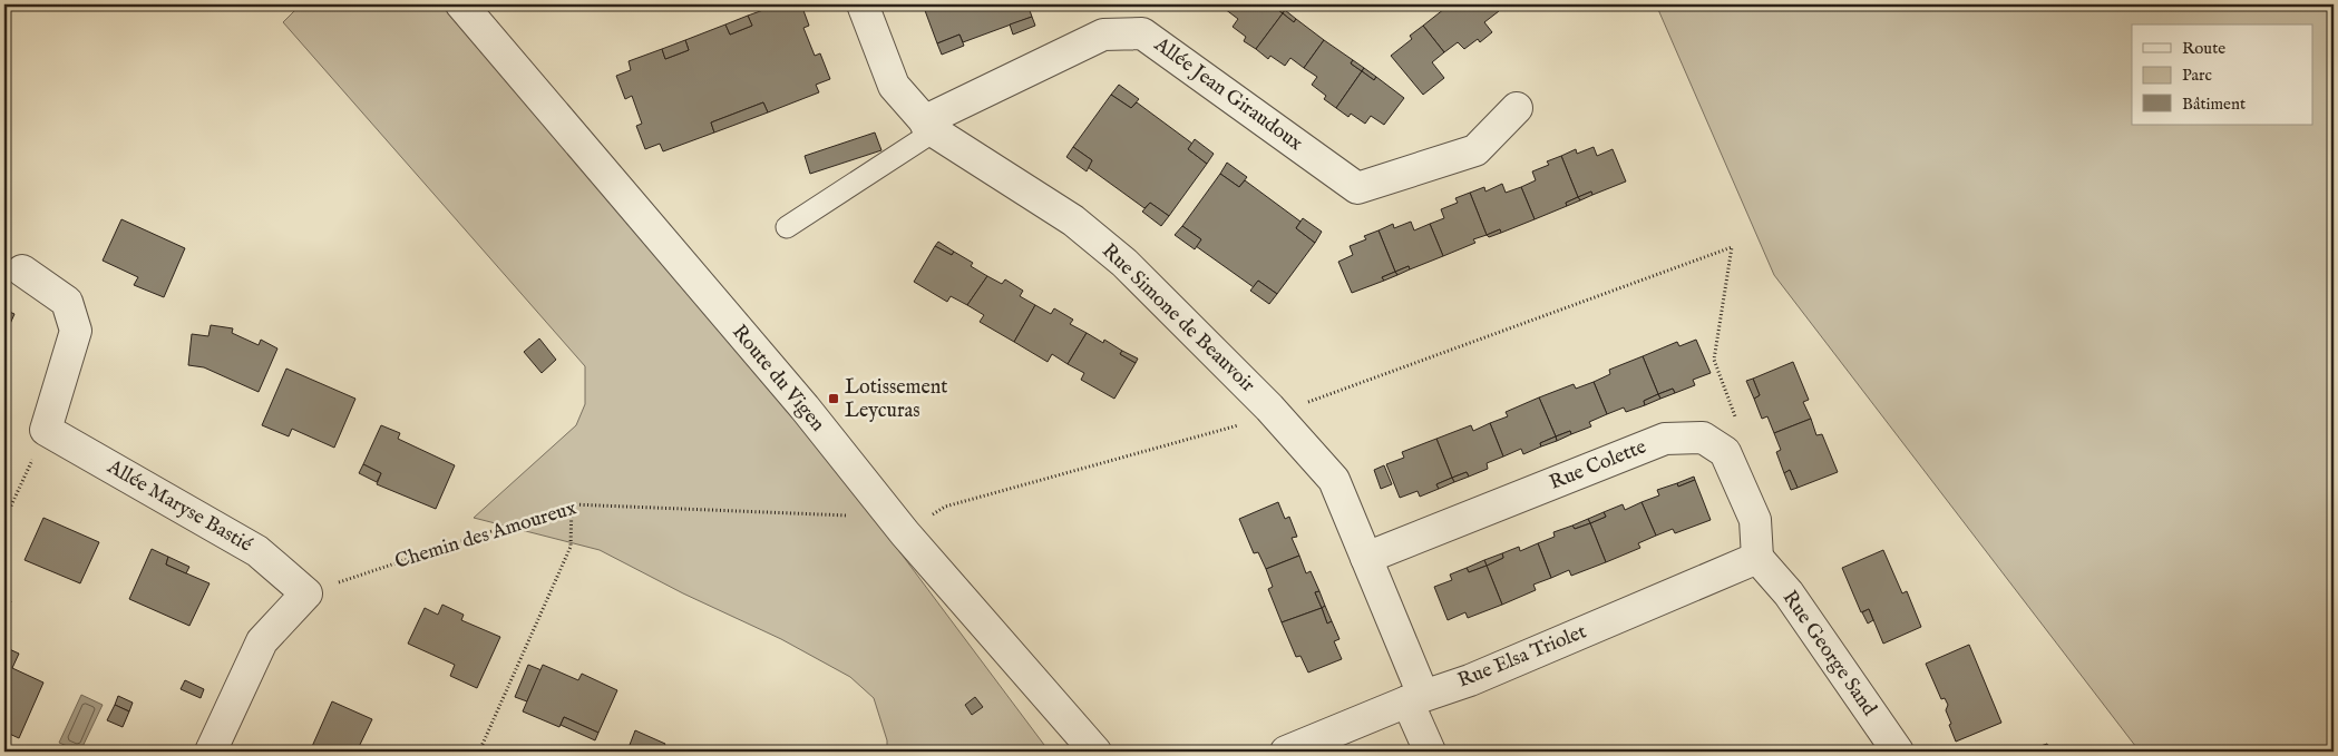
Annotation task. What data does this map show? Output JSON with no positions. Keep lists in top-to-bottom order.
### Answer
{
  "streets": {
    "street": [
      "Allée Jean Giraudoux",
      "Rue Simone de Beauvoir",
      "Route du Vigen",
      "Rue Colette",
      "Allée Maryse Bastié",
      "Rue George Sand",
      "Rue Elsa Triolet"
    ],
    "path": ["Chemin des Amoureux"]
  },
  "crossings": [
    ["Allée Jean Giraudoux", "Rue Simone de Beauvoir"],
    ["Rue Simone de Beauvoir", "Rue Colette"],
    ["Rue Simone de Beauvoir", "Rue Elsa Triolet"],
    ["Route du Vigen", "Chemin des Amoureux"],
    ["Allée Maryse Bastié", "Chemin des Amoureux"],
    ["Rue George Sand", "Rue Elsa Triolet"]
  ],
  "places": {
    "transit": ["Lotissement Leycuras"]
  },
  "legend": ["Route", "Parc", "Bâtiment"]
}
